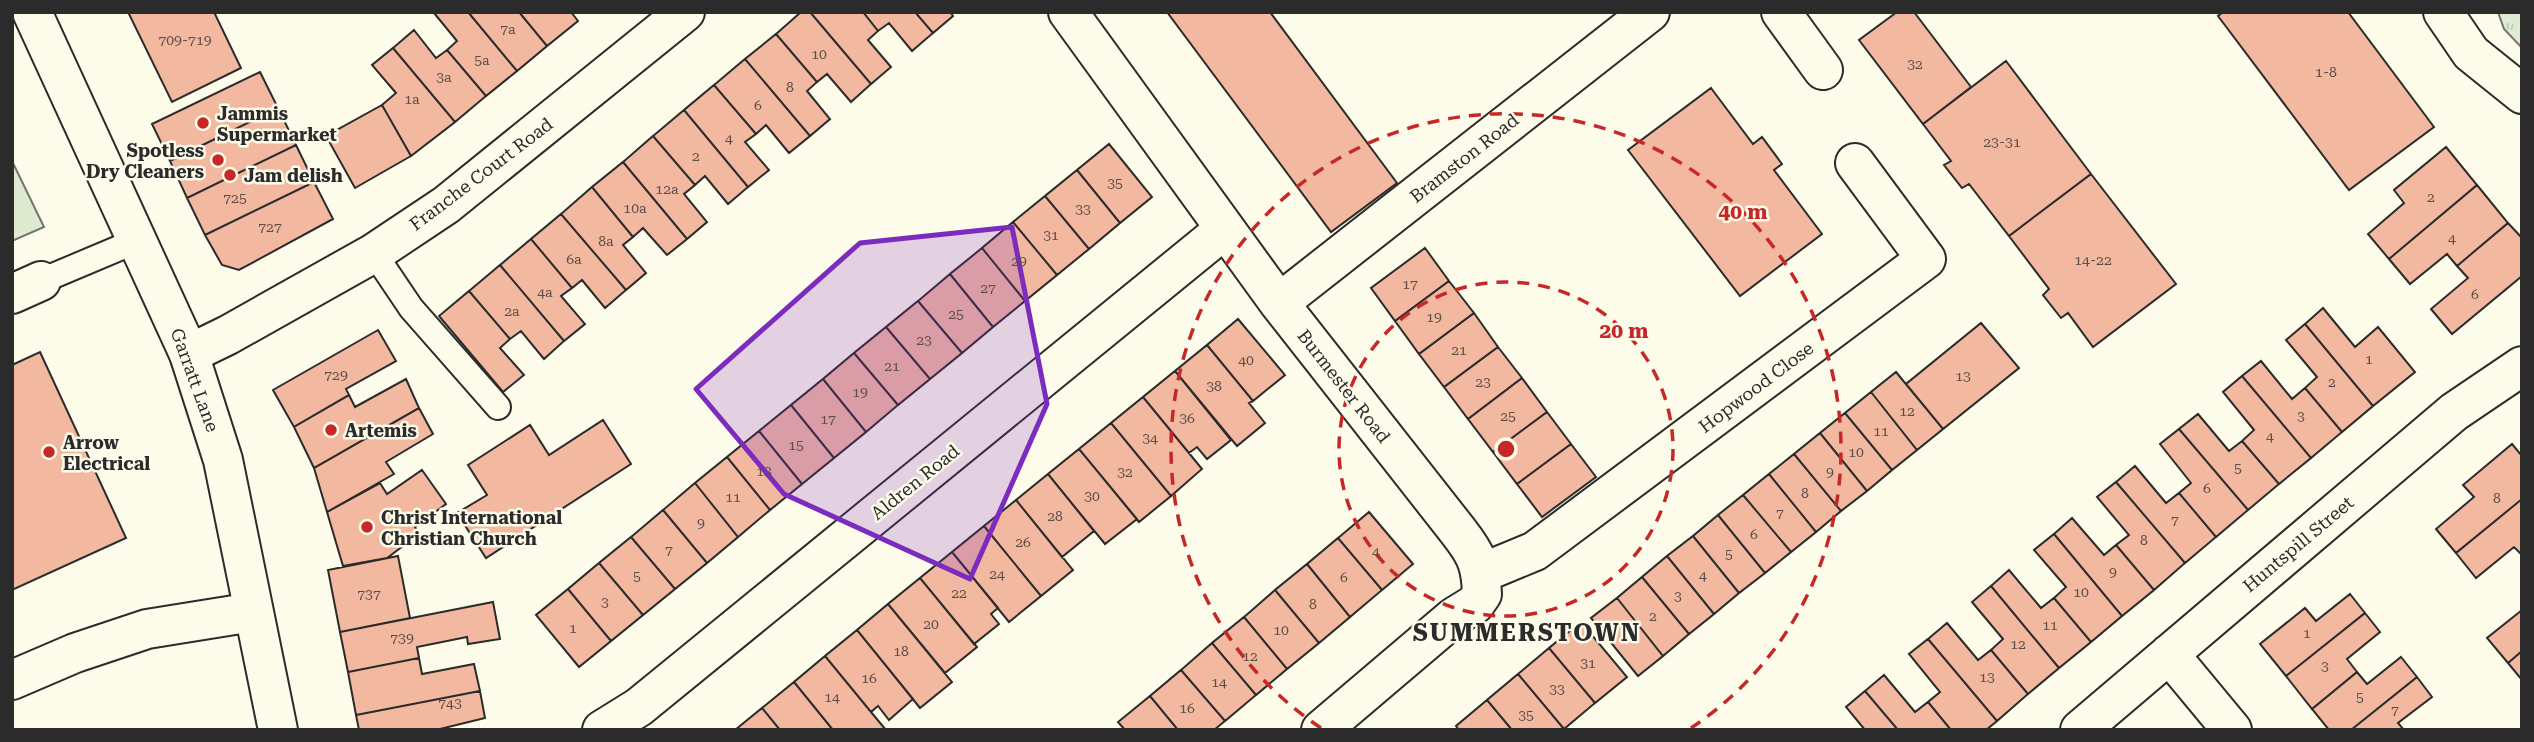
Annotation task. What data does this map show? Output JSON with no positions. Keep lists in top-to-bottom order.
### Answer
{
  "streets": {
    "street": [
      "Bramston Road",
      "Franche Court Road",
      "Garratt Lane",
      "Burmester Road",
      "Hopwood Close",
      "Aldren Road",
      "Huntspill Street"
    ]
  },
  "crossings": [
    ["Bramston Road", "Burmester Road"],
    ["Franche Court Road", "Garratt Lane"],
    ["Burmester Road", "Hopwood Close"],
    ["Burmester Road", "Aldren Road"]
  ],
  "districts": ["SUMMERSTOWN"],
  "places": [
    "Jammis Supermarket",
    "Spotless Dry Cleaners",
    "Jam delish",
    "Artemis",
    "Arrow Electrical",
    "Christ International Christian Church"
  ],
  "house_numbers": [
    "7a",
    "709-719",
    "10",
    "5a",
    "32",
    "1-8",
    "3a",
    "8",
    "1a",
    "6",
    "4",
    "23-31",
    "2",
    "35",
    "12a",
    "2",
    "725",
    "10a",
    "33",
    "727",
    "31",
    "4",
    "8a",
    "6a",
    "14-22",
    "29",
    "17",
    "27",
    "4a",
    "6",
    "2a",
    "25",
    "19",
    "23",
    "21",
    "1",
    "40",
    "21",
    "729",
    "13",
    "23",
    "2",
    "38",
    "19",
    "12",
    "25",
    "3",
    "36",
    "17",
    "11",
    "4",
    "34",
    "15",
    "10",
    "5",
    "13",
    "32",
    "9",
    "6",
    "8",
    "30",
    "11",
    "8",
    "7",
    "28",
    "7",
    "9",
    "6",
    "8",
    "26",
    "7",
    "4",
    "5",
    "9",
    "24",
    "4",
    "5",
    "6",
    "10",
    "22",
    "737",
    "3",
    "3",
    "8",
    "2",
    "20",
    "11",
    "1",
    "10",
    "1",
    "739",
    "12",
    "18",
    "12",
    "31",
    "3",
    "13",
    "16",
    "14",
    "33",
    "14",
    "5",
    "743",
    "16",
    "7",
    "35"
  ],
  "rings": ["40 m", "20 m"]
}
